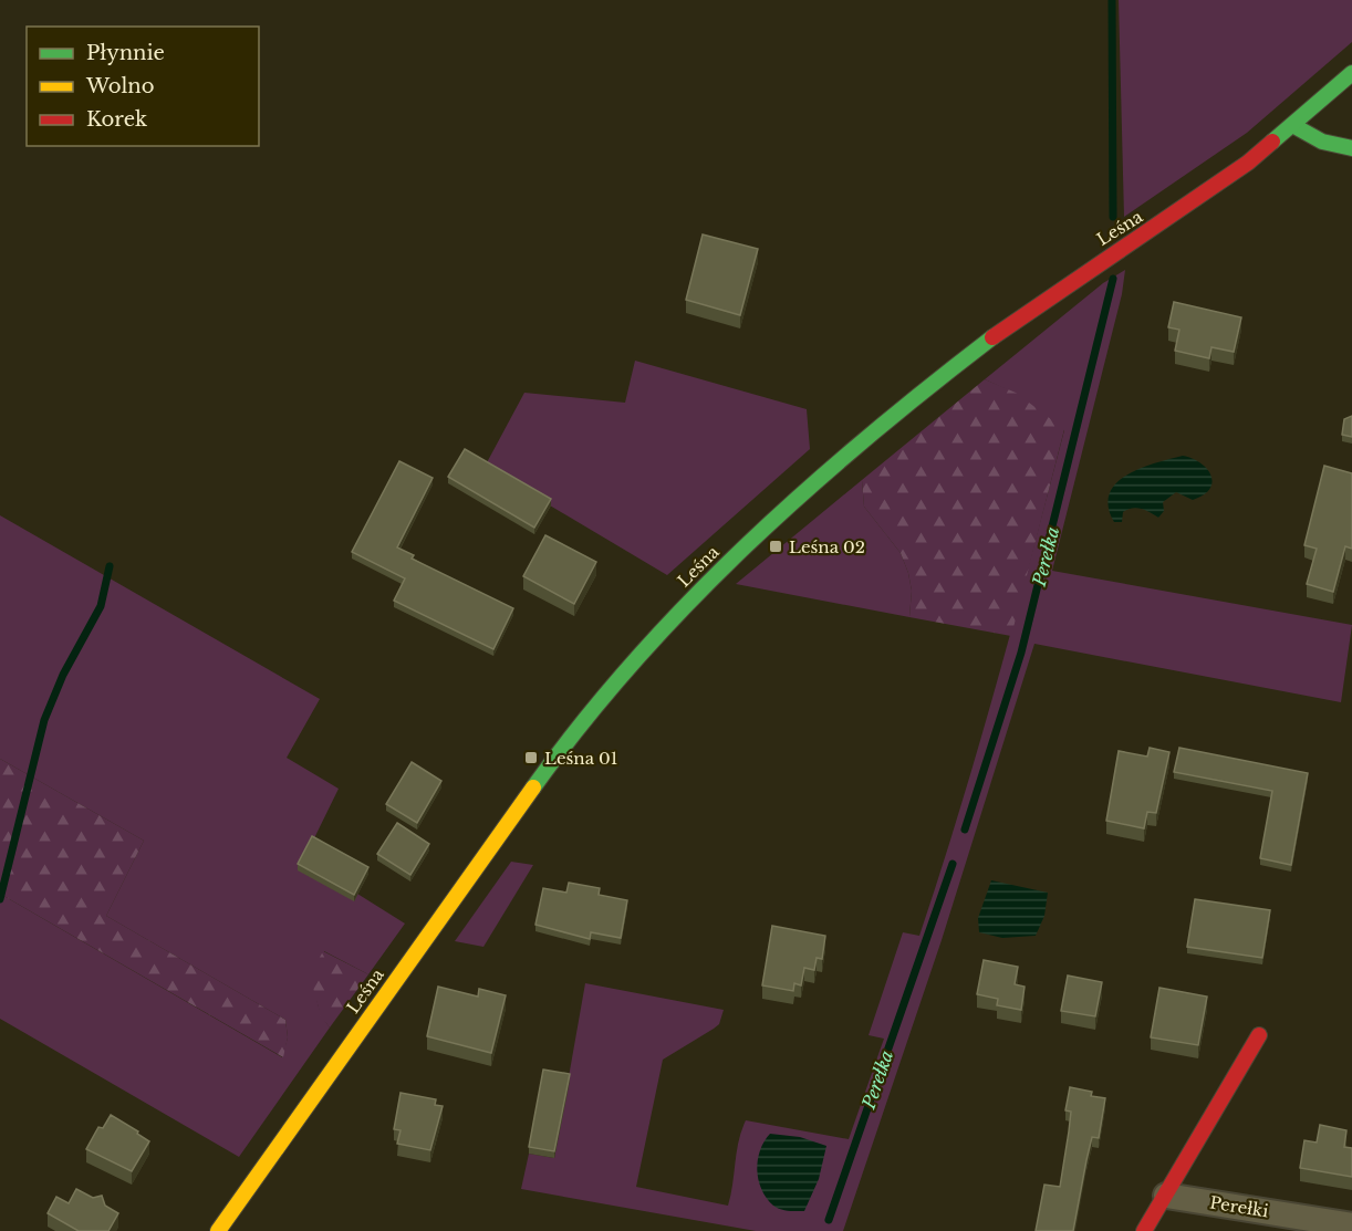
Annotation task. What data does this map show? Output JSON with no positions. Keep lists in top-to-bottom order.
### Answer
{
  "streets": {
    "street": ["Leśna", "Perełki"]
  },
  "water": ["Perełka"],
  "places": {
    "transit": ["Leśna 02", "Leśna 01"]
  },
  "legend": ["Płynnie", "Wolno", "Korek"]
}
